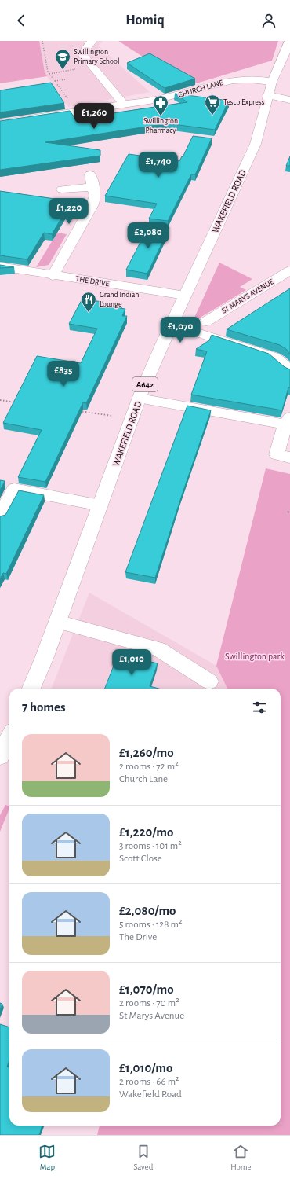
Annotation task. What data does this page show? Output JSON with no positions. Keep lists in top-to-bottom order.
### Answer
{
  "streets": {
    "main road": [
      "CHURCH LANE",
      "WAKEFIELD ROAD",
      "THE DRIVE",
      "ST MARYS AVENUE",
      "A642"
    ]
  },
  "crossings": [
    ["CHURCH LANE", "WAKEFIELD ROAD"],
    ["WAKEFIELD ROAD", "THE DRIVE"]
  ],
  "parks": ["Swillington park"],
  "places": {
    "school or university": ["Swillington Primary School"],
    "supermarket": ["Tesco Express"],
    "pharmacy": ["Swillington Pharmacy"],
    "restaurant": ["Grand Indian Lounge"]
  },
  "page": {
    "header": "Homiq",
    "price": [
      "£1,260",
      "£1,740",
      "£1,220",
      "£2,080",
      "£1,070",
      "£835",
      "£1,010"
    ],
    "heading": "7 homes",
    "list": [
      {
        "name": "£1,260/mo",
        "note": "2 rooms · 72 m² · Church Lane"
      },
      {
        "name": "£1,220/mo",
        "note": "3 rooms · 101 m² · Scott Close"
      },
      {
        "name": "£2,080/mo",
        "note": "5 rooms · 128 m² · The Drive"
      },
      {
        "name": "£1,070/mo",
        "note": "2 rooms · 70 m² · St Marys Avenue"
      },
      {
        "name": "£1,010/mo",
        "note": "2 rooms · 66 m² · Wakefield Road"
      }
    ],
    "tabs": ["Map", "Saved", "Home"]
  }
}
